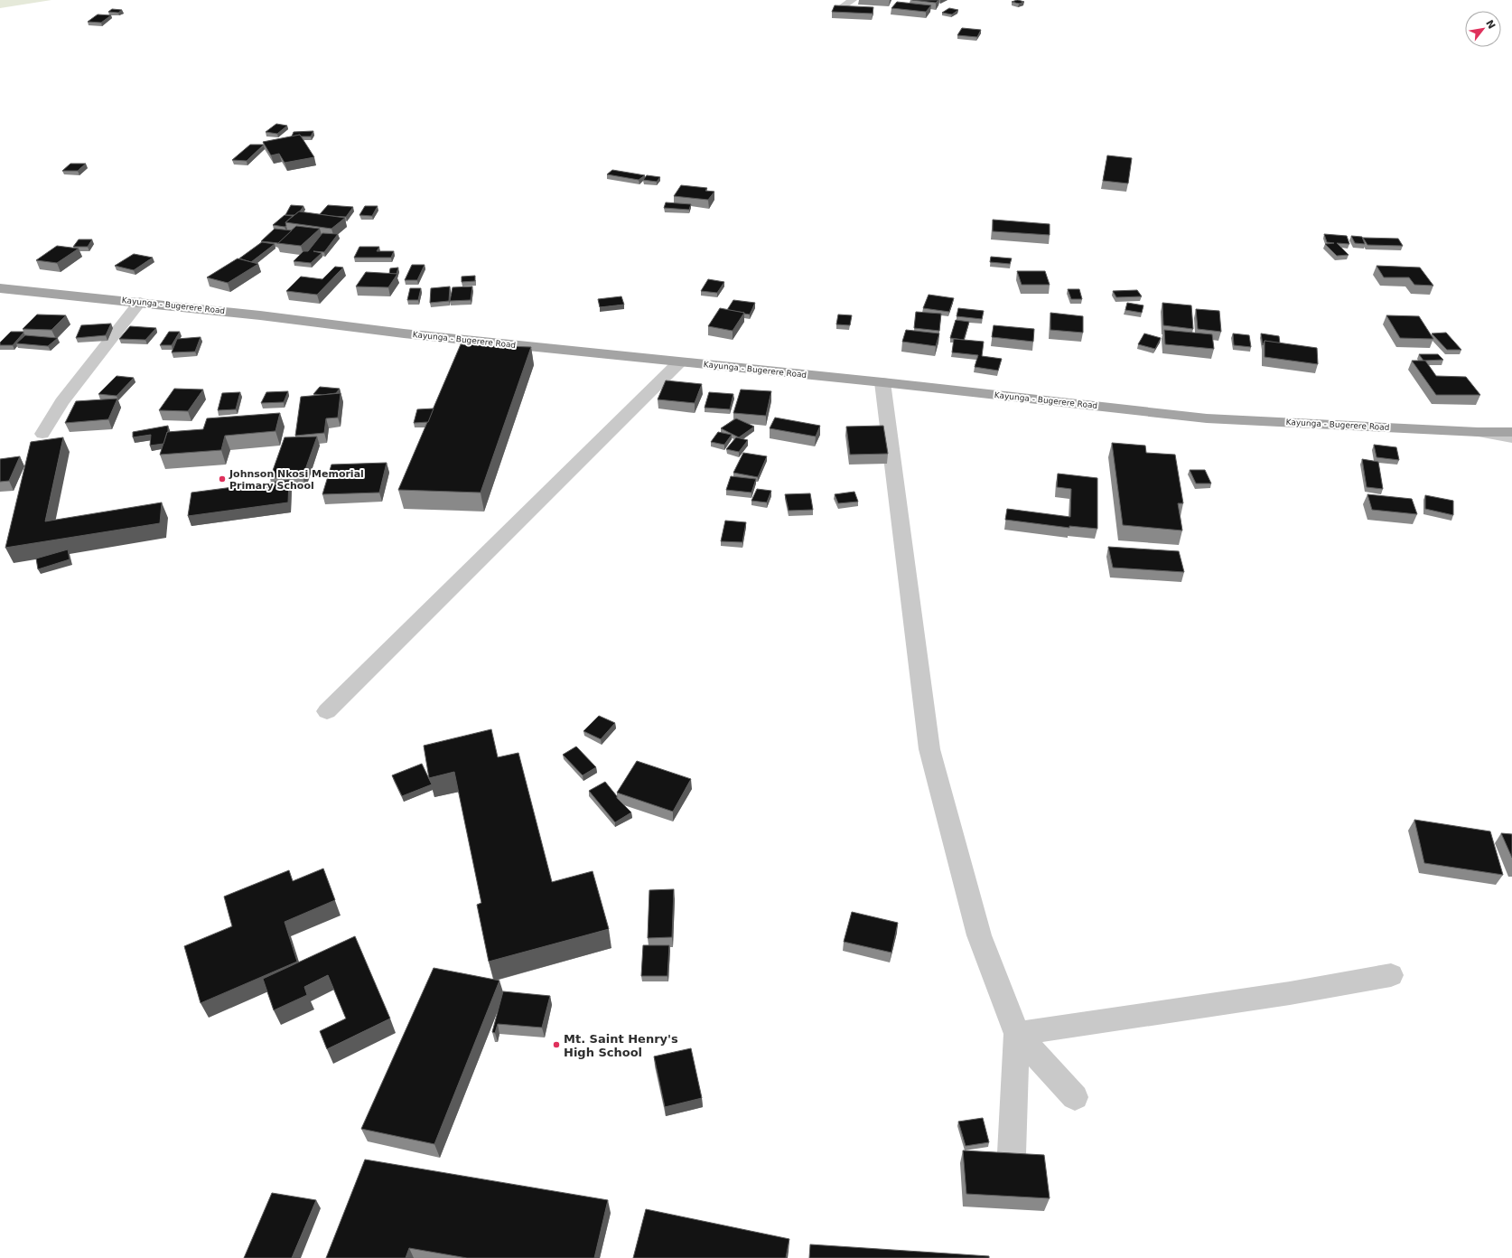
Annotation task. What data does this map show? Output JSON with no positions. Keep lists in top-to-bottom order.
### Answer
{
  "streets": {
    "main road": ["Kayunga - Bugerere Road"]
  },
  "places": ["Johnson Nkosi Memorial Primary School", "Mt. Saint Henry's High School"],
  "north": "top right"
}
